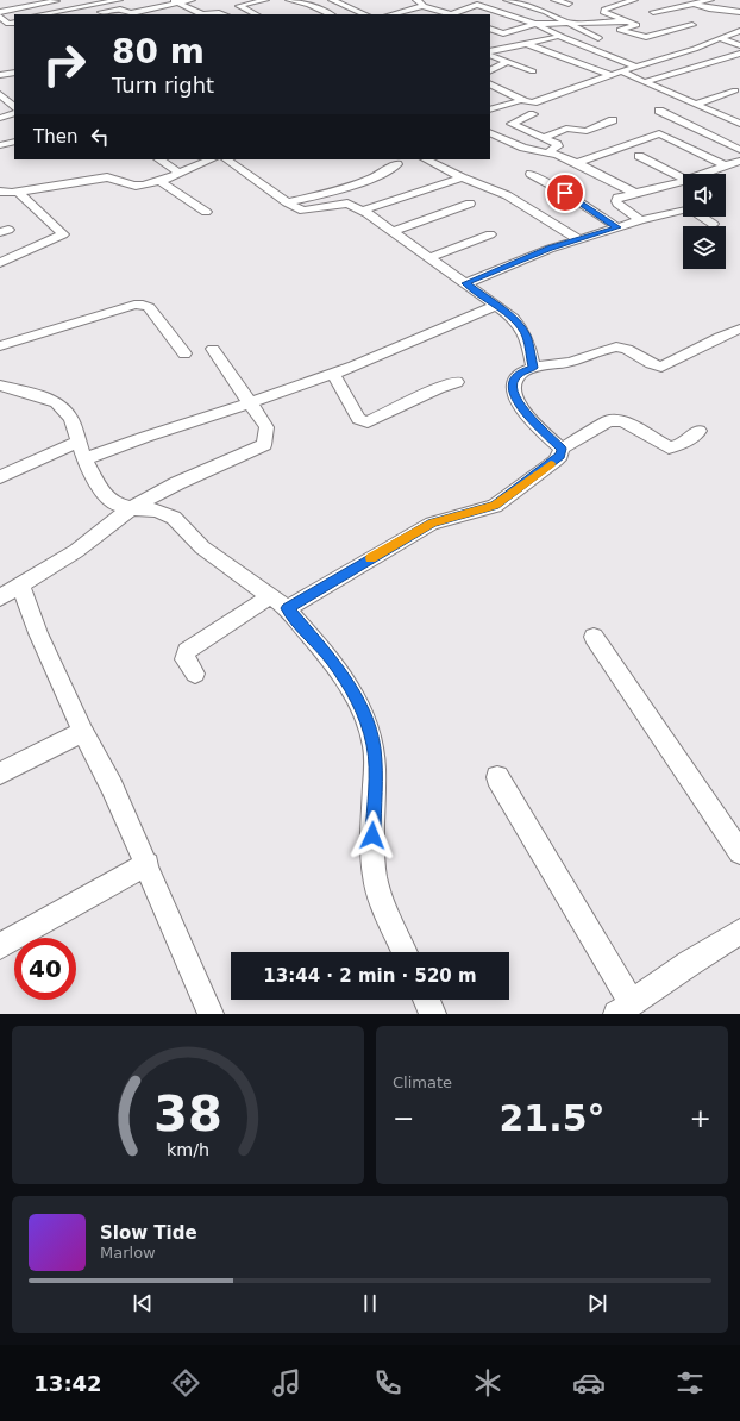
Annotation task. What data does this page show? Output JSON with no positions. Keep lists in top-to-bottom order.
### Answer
{
  "page": {
    "turn": ["80 m", "Turn right"],
    "then": "Then",
    "limit": "40",
    "trip": "13:44 · 2 min · 520 m",
    "tile": "Climate",
    "heat": ["−", "21.5°", "+"],
    "song": ["Slow Tide", "Marlow"],
    "tabs": "13:42",
    "gauge": ["38", "km/h"]
  }
}
